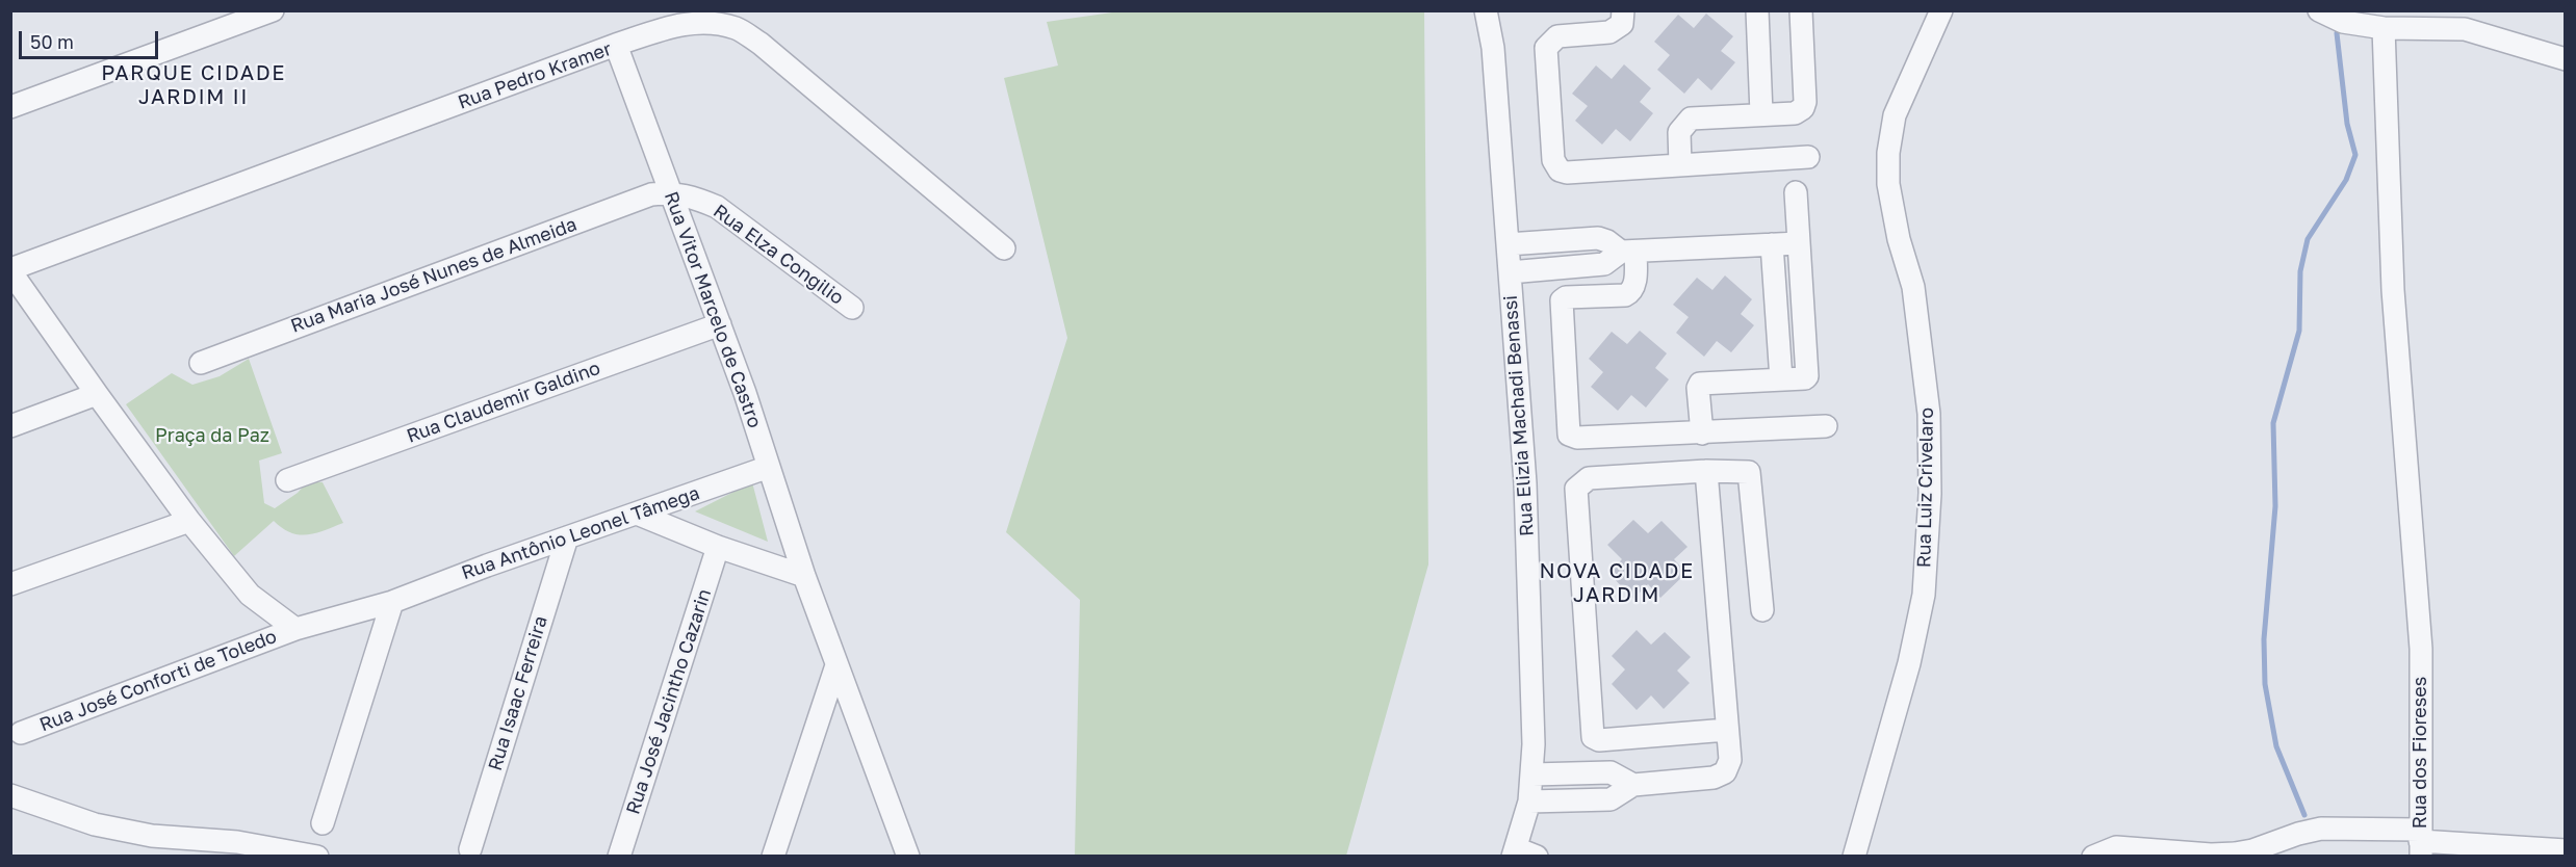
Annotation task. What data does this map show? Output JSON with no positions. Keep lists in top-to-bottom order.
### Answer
{
  "streets": {
    "street": [
      "Rua Pedro Kramer",
      "Rua Elza Congilio",
      "Rua Maria José Nunes de Almeida",
      "Rua Vitor Marcelo de Castro",
      "Rua Claudemir Galdino",
      "Rua Elizia Machadi Benassi",
      "Rua Luiz Crivelaro",
      "Rua Antônio Leonel Tâmega",
      "Rua José Conforti de Toledo",
      "Rua Isaac Ferreira",
      "Rua José Jacintho Cazarin",
      "Rua dos Fioreses"
    ]
  },
  "crossings": [
    ["Rua Pedro Kramer", "Rua Vitor Marcelo de Castro"],
    ["Rua Elza Congilio", "Rua Maria José Nunes de Almeida"],
    ["Rua Elza Congilio", "Rua Vitor Marcelo de Castro"],
    ["Rua Maria José Nunes de Almeida", "Rua Vitor Marcelo de Castro"],
    ["Rua Vitor Marcelo de Castro", "Rua Claudemir Galdino"],
    ["Rua Vitor Marcelo de Castro", "Rua Antônio Leonel Tâmega"],
    ["Rua Antônio Leonel Tâmega", "Rua José Conforti de Toledo"],
    ["Rua Antônio Leonel Tâmega", "Rua Isaac Ferreira"]
  ],
  "districts": ["PARQUE CIDADE JARDIM II", "NOVA CIDADE JARDIM"],
  "parks": ["Praça da Paz"],
  "scale_bar": "50 m"
}
